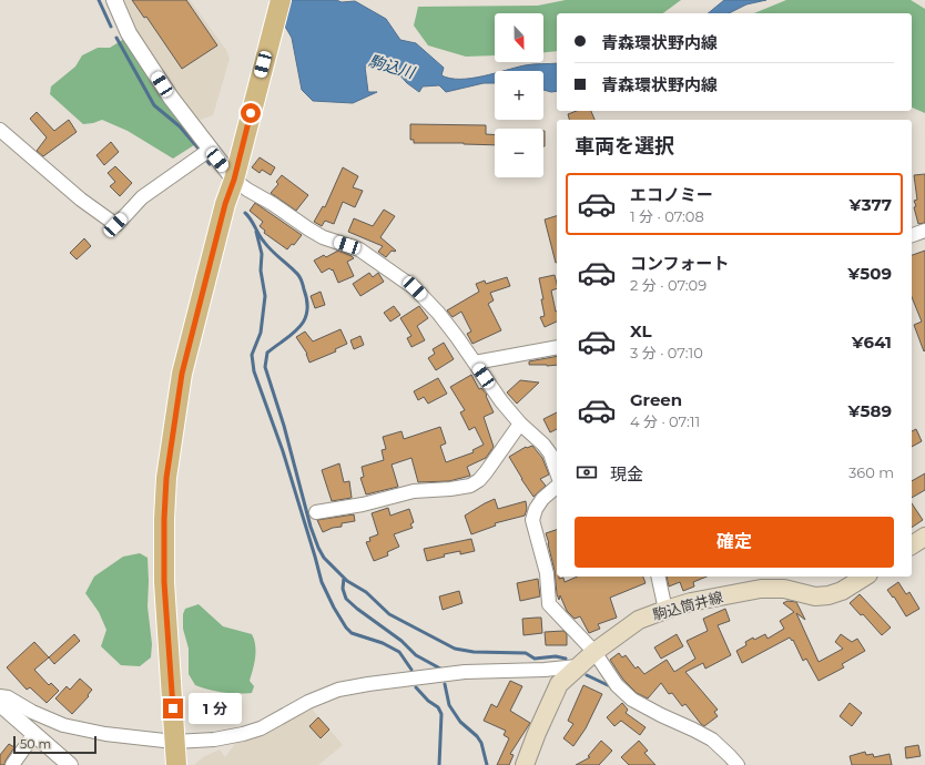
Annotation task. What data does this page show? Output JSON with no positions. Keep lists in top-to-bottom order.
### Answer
{
  "streets": {
    "main road": ["駒込筒井線"]
  },
  "water": ["駒込川"],
  "scale_bar": "50 m",
  "north": "bottom",
  "page": {
    "map_buttons": ["+", "−"],
    "banner": ["青森環状野内線", "青森環状野内線"],
    "heading": "車両を選択",
    "list": [
      {
        "name": "エコノミー",
        "note": "1 分 · 07:08",
        "value": "¥377"
      },
      {
        "name": "コンフォート",
        "note": "2 分 · 07:09",
        "value": "¥509"
      },
      {
        "name": "XL",
        "note": "3 分 · 07:10",
        "value": "¥641"
      },
      {
        "name": "Green",
        "note": "4 分 · 07:11",
        "value": "¥589"
      }
    ],
    "pay": ["現金", "360 m"],
    "buttons": "確定",
    "bubble": "1 分",
    "scale": "50 m"
  }
}
